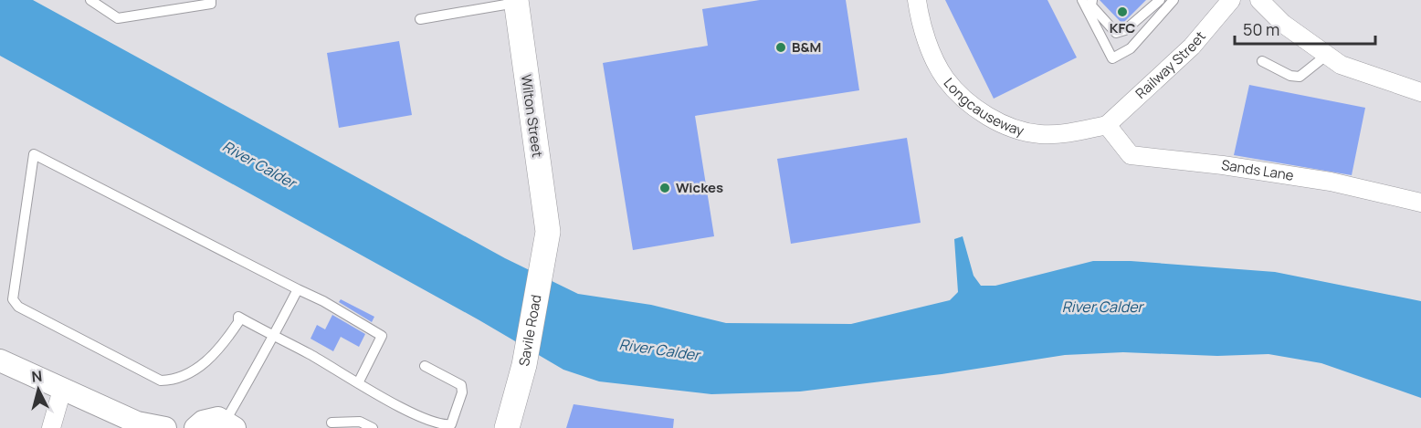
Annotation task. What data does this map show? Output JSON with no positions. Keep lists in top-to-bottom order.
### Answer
{
  "streets": {
    "main road": ["Wilton Street", "Savile Road"],
    "street": ["Railway Street", "Longcauseway", "Sands Lane"]
  },
  "crossings": [
    ["Railway Street", "Longcauseway"],
    ["Railway Street", "Sands Lane"],
    ["Longcauseway", "Sands Lane"],
    ["Wilton Street", "Savile Road"]
  ],
  "water": ["River Calder"],
  "places": ["KFC", "B&M", "Wickes"],
  "scale_bar": "50 m",
  "north": "top"
}
